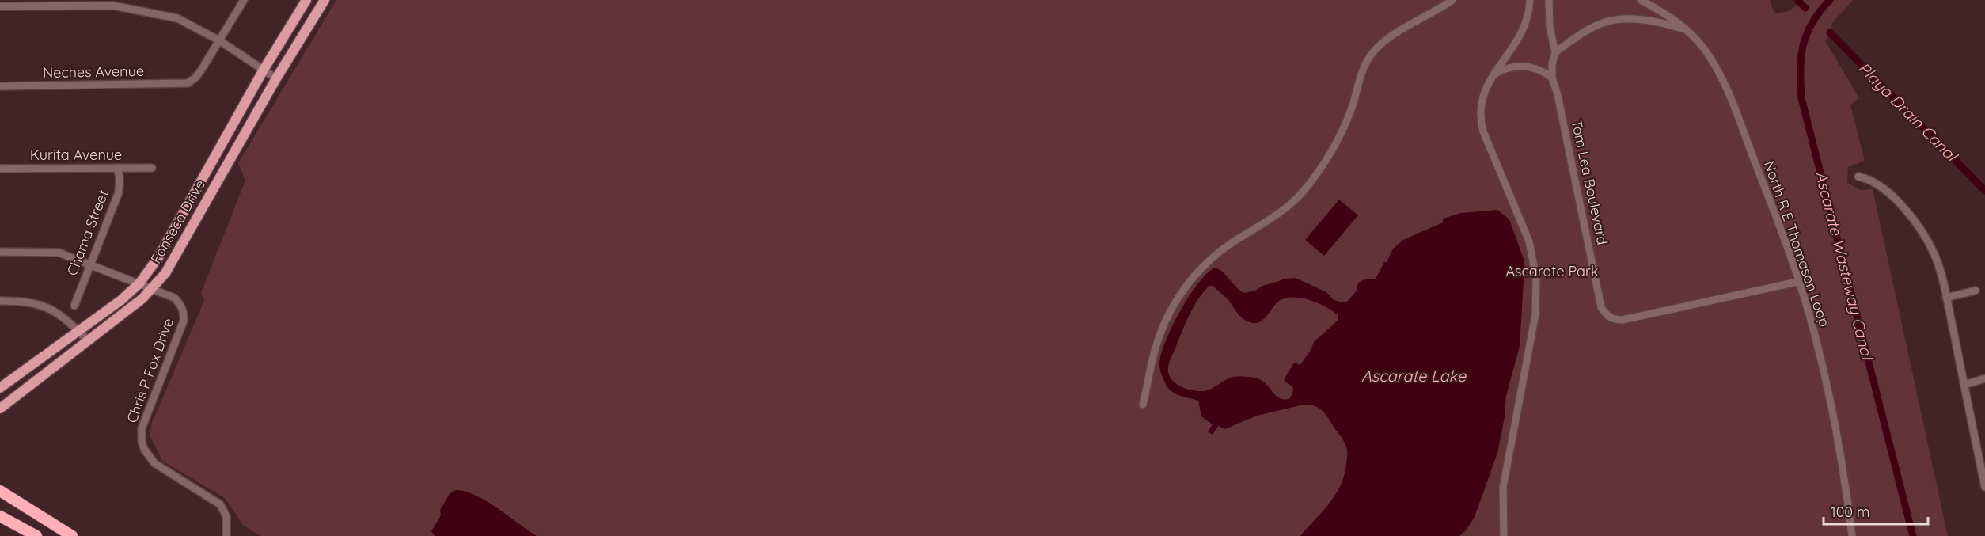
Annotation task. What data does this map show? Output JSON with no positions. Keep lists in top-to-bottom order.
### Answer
{
  "streets": {
    "main road": ["Fonseca Drive"],
    "street": [
      "Neches Avenue",
      "Kurita Avenue",
      "Tom Lea Boulevard",
      "Chama Street",
      "North R E Thomason Loop",
      "Chris P Fox Drive"
    ]
  },
  "crossings": [
    ["Kurita Avenue", "Chama Street"],
    ["Tom Lea Boulevard", "North R E Thomason Loop"],
    ["Fonseca Drive", "Chris P Fox Drive"],
    ["Chama Street", "Chris P Fox Drive"]
  ],
  "water": ["Playa Drain Canal", "Ascarate Wasteway Canal", "Ascarate Lake"],
  "parks": ["Ascarate Park"],
  "scale_bar": "100 m"
}
